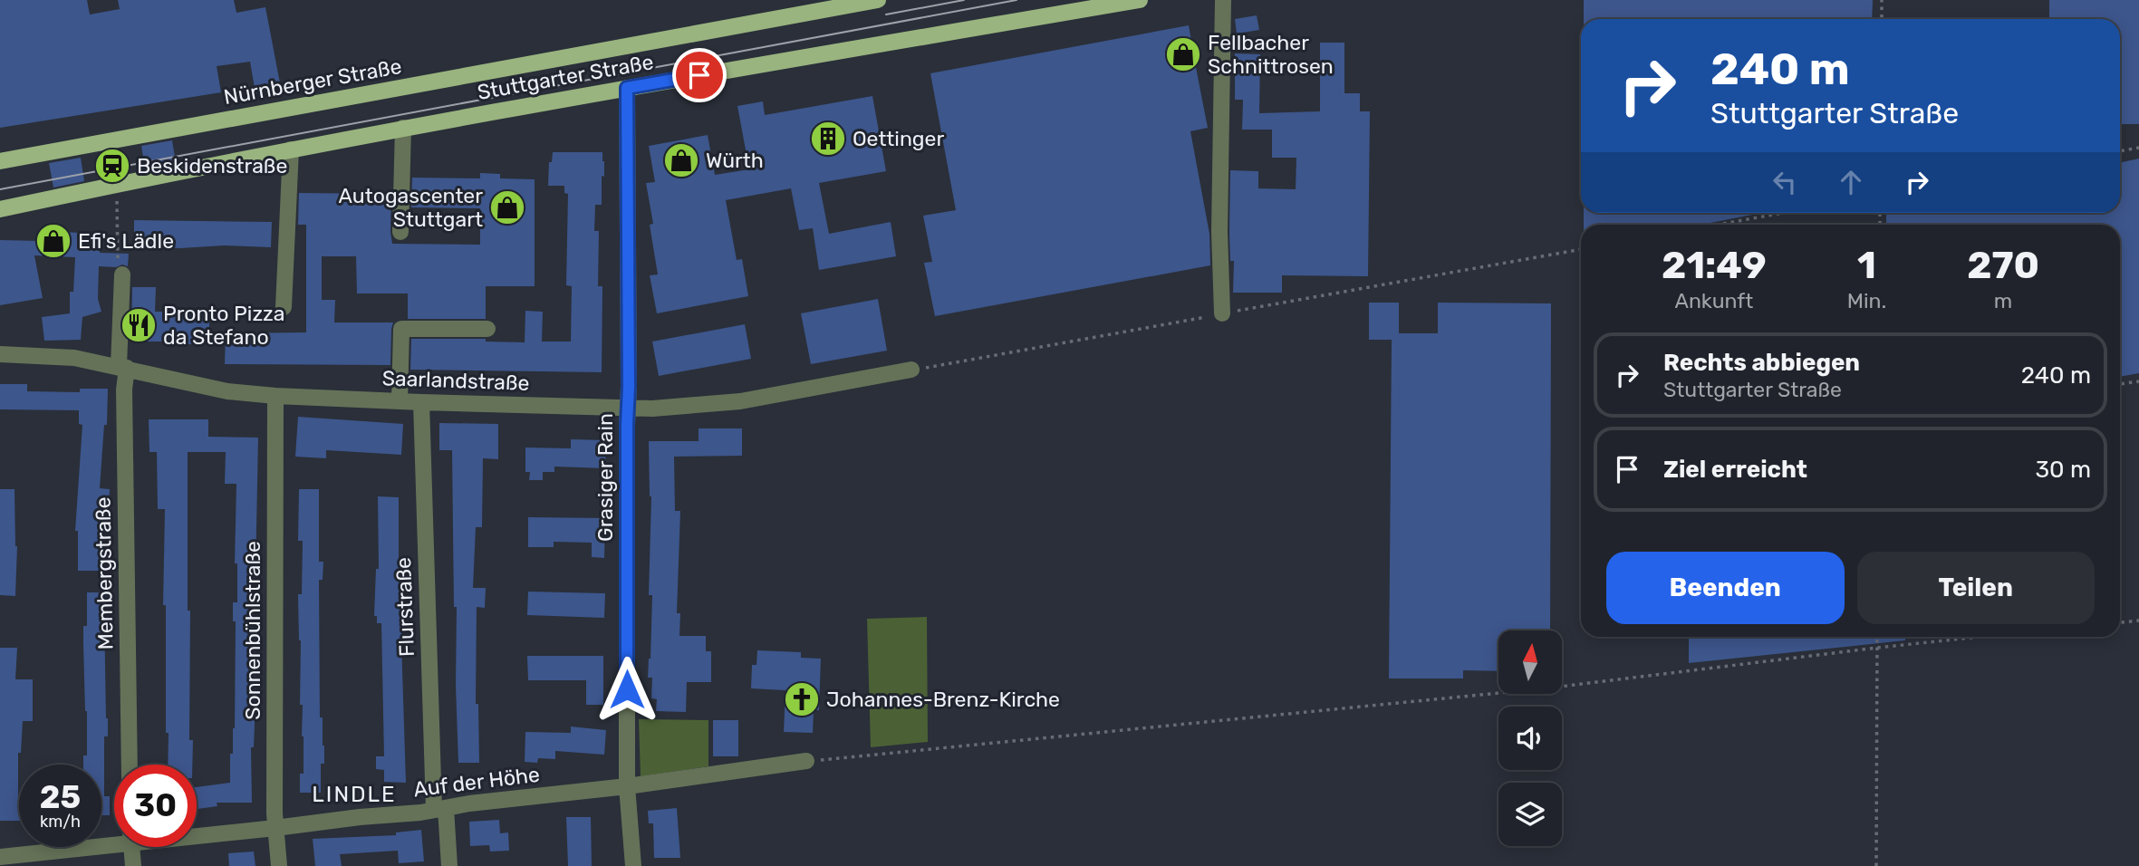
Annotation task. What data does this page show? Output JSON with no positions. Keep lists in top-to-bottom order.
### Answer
{
  "streets": {
    "main road": ["Stuttgarter Straße", "Nürnberger Straße"],
    "street": [
      "Saarlandstraße",
      "Grasiger Rain",
      "Membergstraße",
      "Flurstraße",
      "Sonnenbühlstraße",
      "Auf der Höhe"
    ]
  },
  "crossings": [
    ["Stuttgarter Straße", "Nürnberger Straße"],
    ["Stuttgarter Straße", "Grasiger Rain"],
    ["Saarlandstraße", "Grasiger Rain"],
    ["Saarlandstraße", "Membergstraße"],
    ["Saarlandstraße", "Flurstraße"],
    ["Saarlandstraße", "Sonnenbühlstraße"],
    ["Grasiger Rain", "Auf der Höhe"],
    ["Flurstraße", "Auf der Höhe"],
    ["Sonnenbühlstraße", "Auf der Höhe"]
  ],
  "districts": ["LINDLE"],
  "places": {
    "shop": [
      "Fellbacher Schnittrosen",
      "Würth",
      "Autogascenter Stuttgart",
      "Efi's Lädle"
    ],
    "building": ["Oettinger"],
    "station": ["Beskidenstraße"],
    "restaurant": ["Pronto Pizza da Stefano"],
    "church": ["Johannes-Brenz-Kirche"]
  },
  "north": "top",
  "page": {
    "turn": ["240 m", "Stuttgarter Straße"],
    "eta": [
      "21:49",
      "Ankunft",
      "1",
      "Min.",
      "270",
      "m"
    ],
    "list": [
      {
        "name": "Rechts abbiegen",
        "note": "Stuttgarter Straße",
        "value": "240 m"
      },
      {
        "name": "Ziel erreicht",
        "value": "30 m"
      }
    ],
    "buttons": ["Beenden", "Teilen"],
    "speed": "25 km/h",
    "limit": "30"
  }
}
